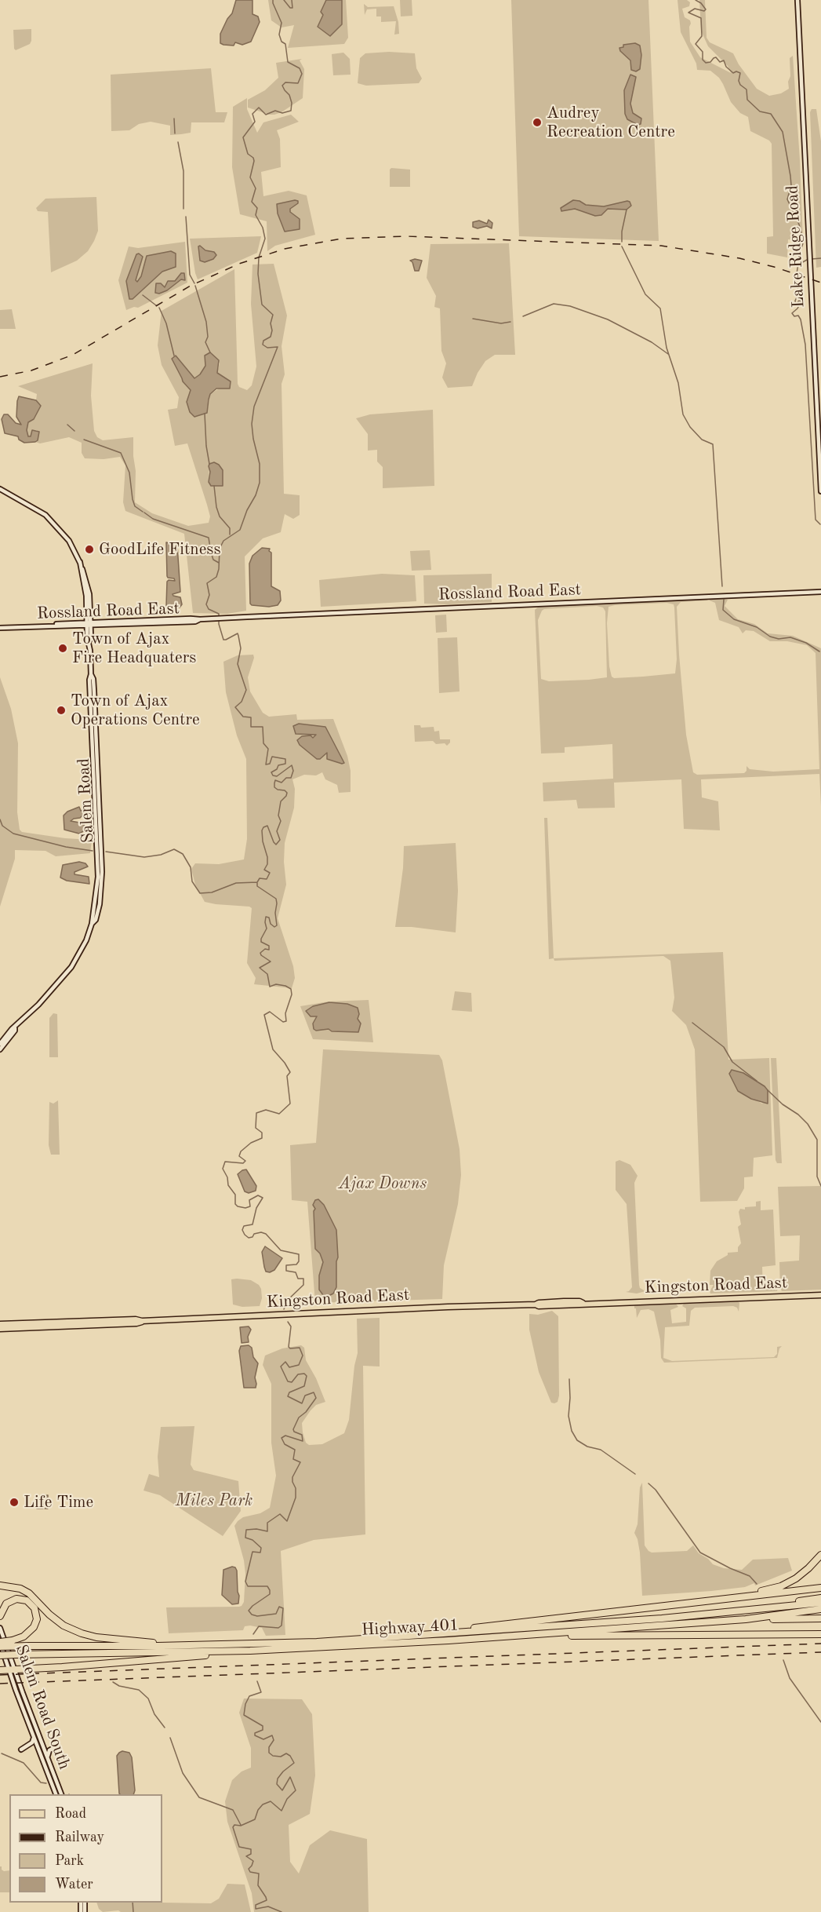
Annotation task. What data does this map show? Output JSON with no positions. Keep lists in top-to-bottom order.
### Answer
{
  "streets": {
    "highway": ["Highway 401"],
    "main road": [
      "Lake Ridge Road",
      "Rossland Road East",
      "Salem Road",
      "Kingston Road East",
      "Salem Road South"
    ]
  },
  "crossings": [
    ["Rossland Road East", "Salem Road"],
    ["Highway 401", "Salem Road South"]
  ],
  "parks": ["Ajax Downs", "Miles Park"],
  "places": [
    "Audrey Recreation Centre",
    "GoodLife Fitness",
    "Town of Ajax Fire Headquaters",
    "Town of Ajax Operations Centre",
    "Life Time"
  ],
  "legend": [
    "Road",
    "Railway",
    "Park",
    "Water"
  ]
}
